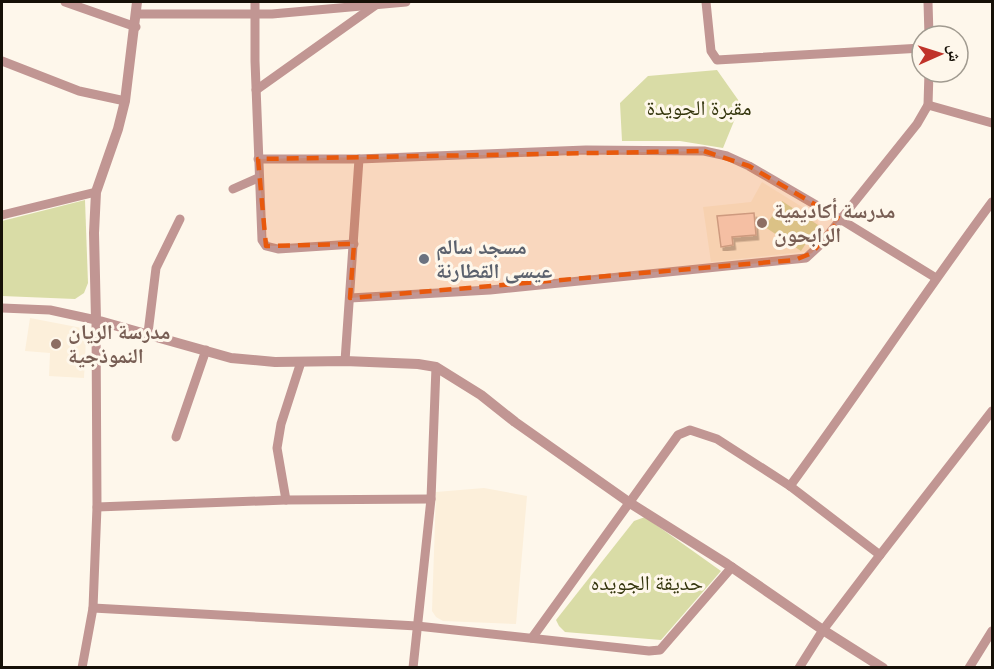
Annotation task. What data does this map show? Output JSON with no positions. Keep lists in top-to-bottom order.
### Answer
{
  "parks": ["مقبرة الجويدة", "حديقة الجويده"],
  "places": ["مدرسة أكاديمية الرابحون", "مسجد سالم عيسى القطارنة", "مدرسة الريان النموذجية"],
  "north": "right"
}
